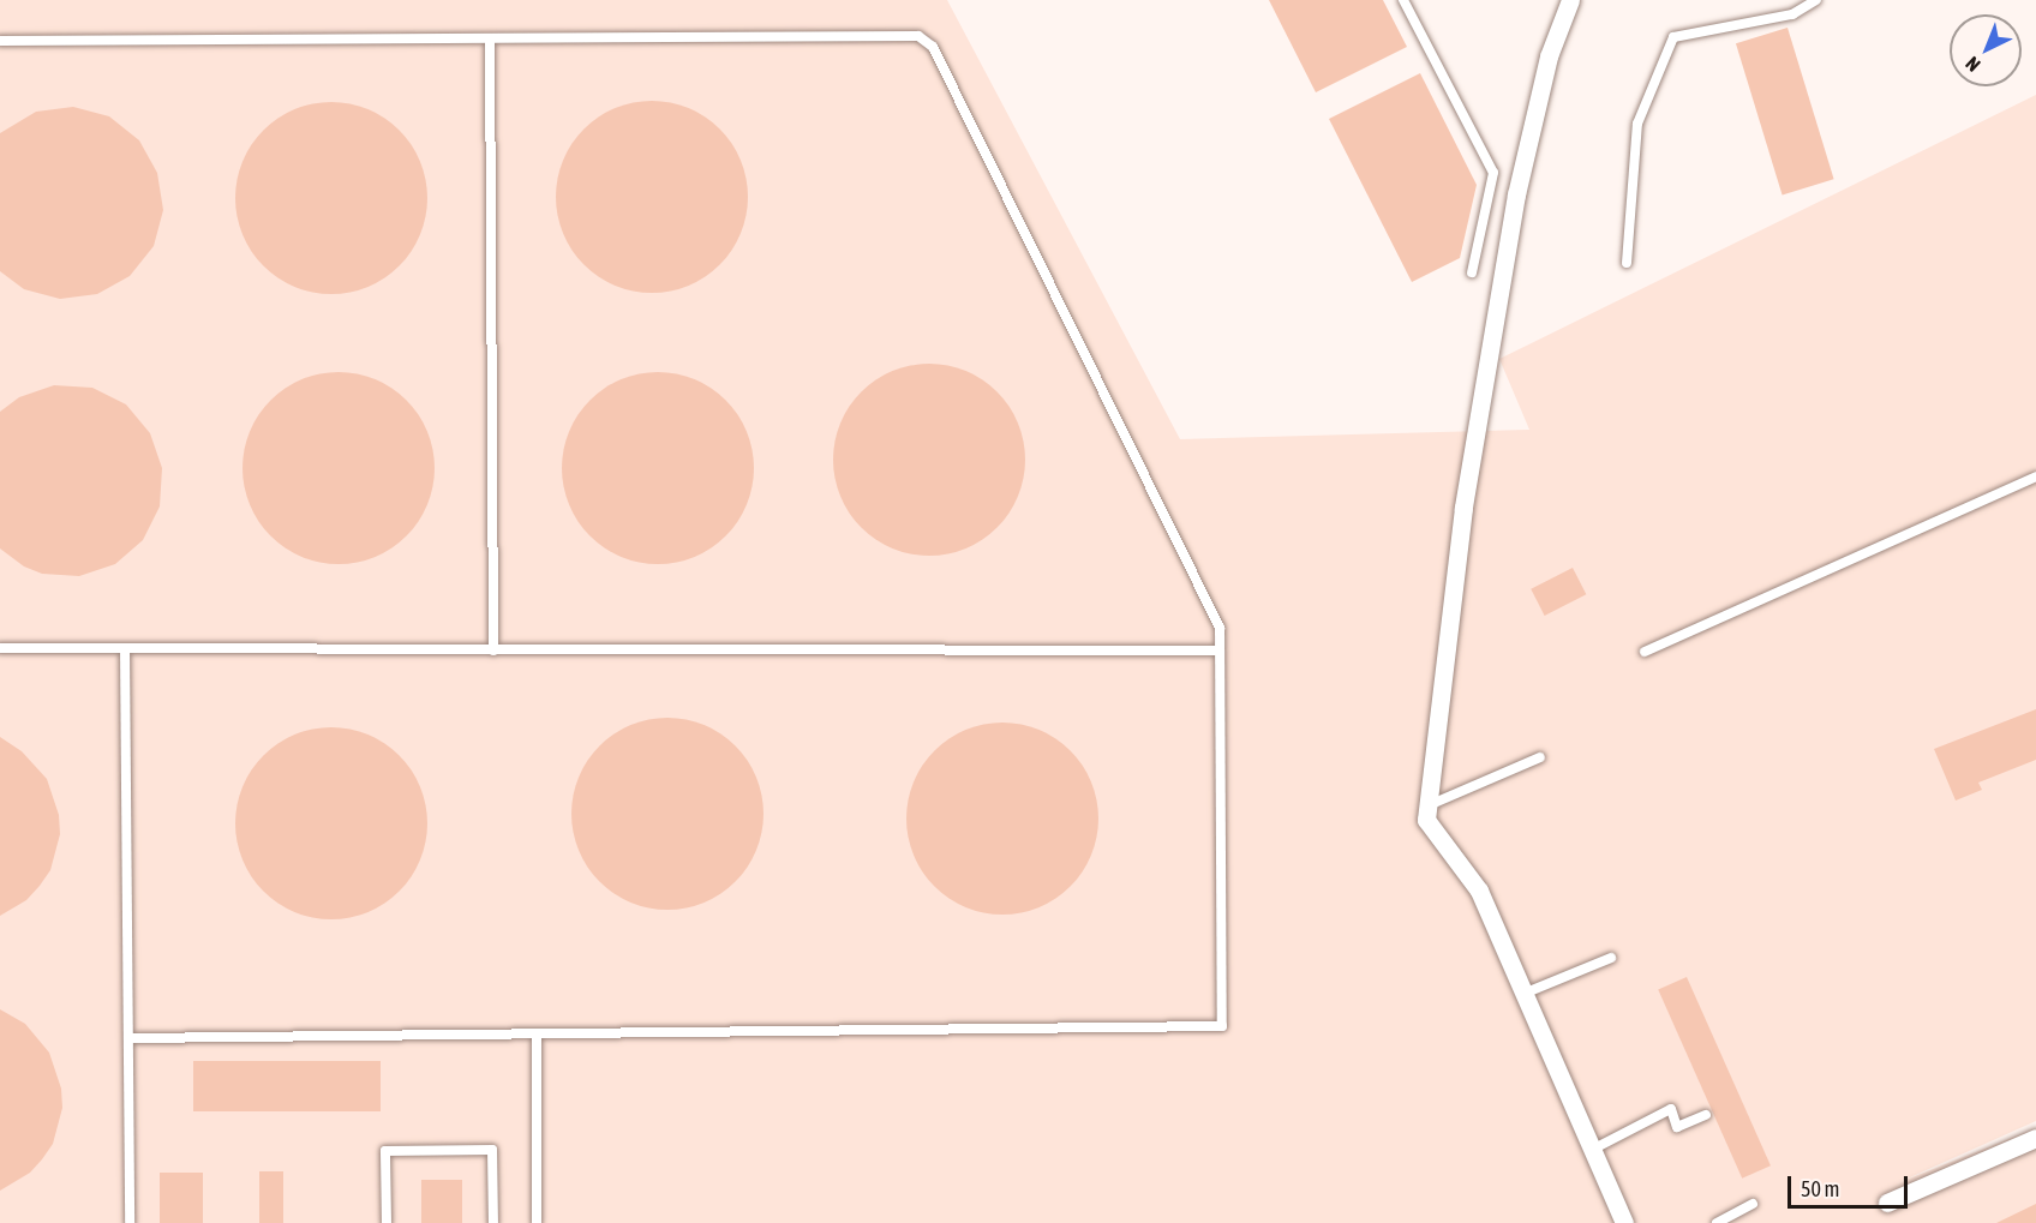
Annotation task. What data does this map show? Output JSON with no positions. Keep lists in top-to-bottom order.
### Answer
{
  "scale_bar": "50 m",
  "north": "bottom left"
}
